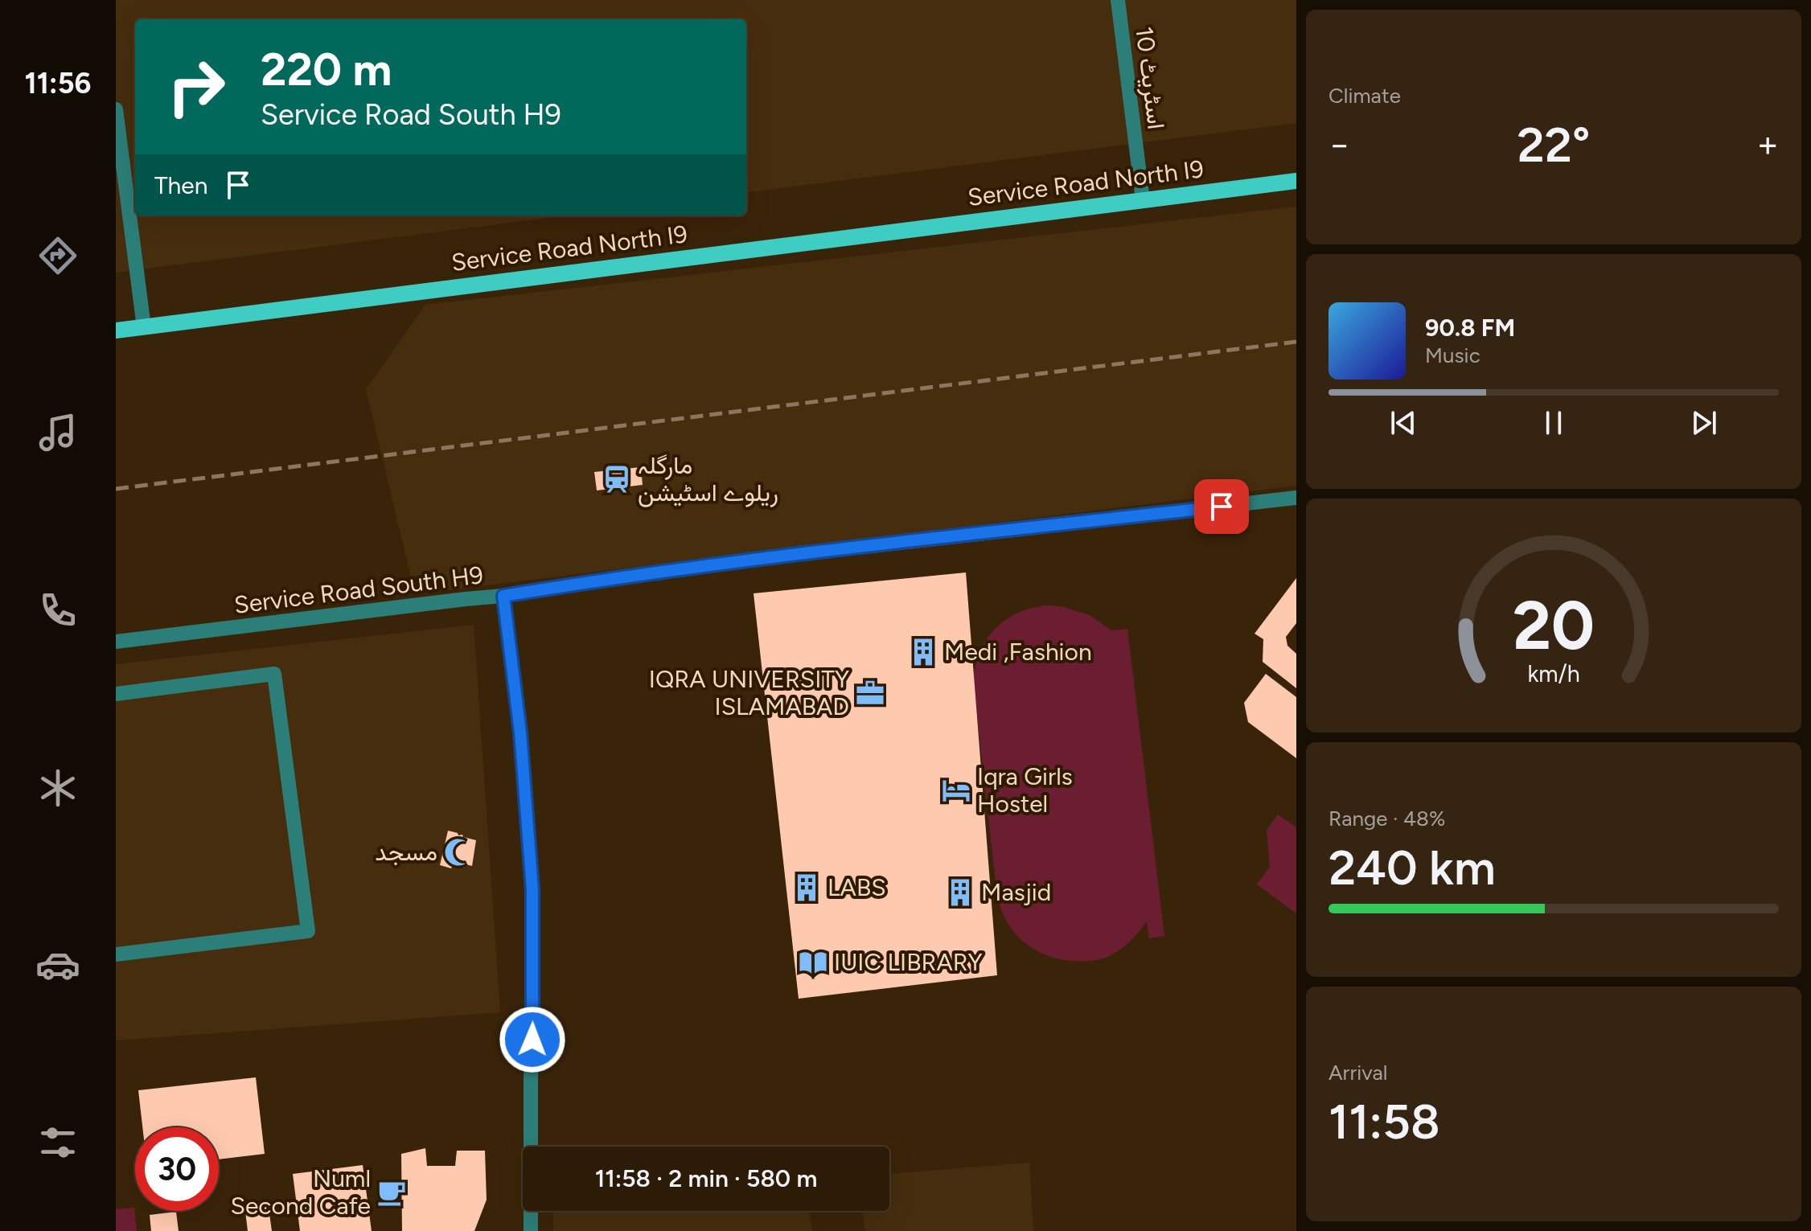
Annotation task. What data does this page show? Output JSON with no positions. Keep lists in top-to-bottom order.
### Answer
{
  "streets": {
    "main road": ["Service Road North I9"],
    "street": ["اسٹریٹ 10", "Service Road South H9"]
  },
  "crossings": [
    ["اسٹریٹ 10", "Service Road North I9"]
  ],
  "places": {
    "station": ["مارگلہ ریلوے اسٹیشن"],
    "building": ["Medi ,Fashion", "LABS", "Masjid"],
    "office": ["IQRA UNIVERSITY ISLAMABAD"],
    "hotel": ["Iqra Girls Hostel"],
    "mosque": ["مسجد"],
    "library": ["IUIC LIBRARY"],
    "cafe": ["Numl Second Cafe"]
  },
  "page": {
    "tabs": "11:56",
    "tile": [
      "Climate",
      ["Range · 48%", "240 km"],
      ["Arrival", "11:58"]
    ],
    "turn": ["220 m", "Service Road South H9"],
    "heat": ["−", "22°", "+"],
    "then": "Then",
    "song": ["90.8 FM", "Music"],
    "limit": "30",
    "trip": "11:58 · 2 min · 580 m",
    "gauge": ["20", "km/h"]
  }
}
